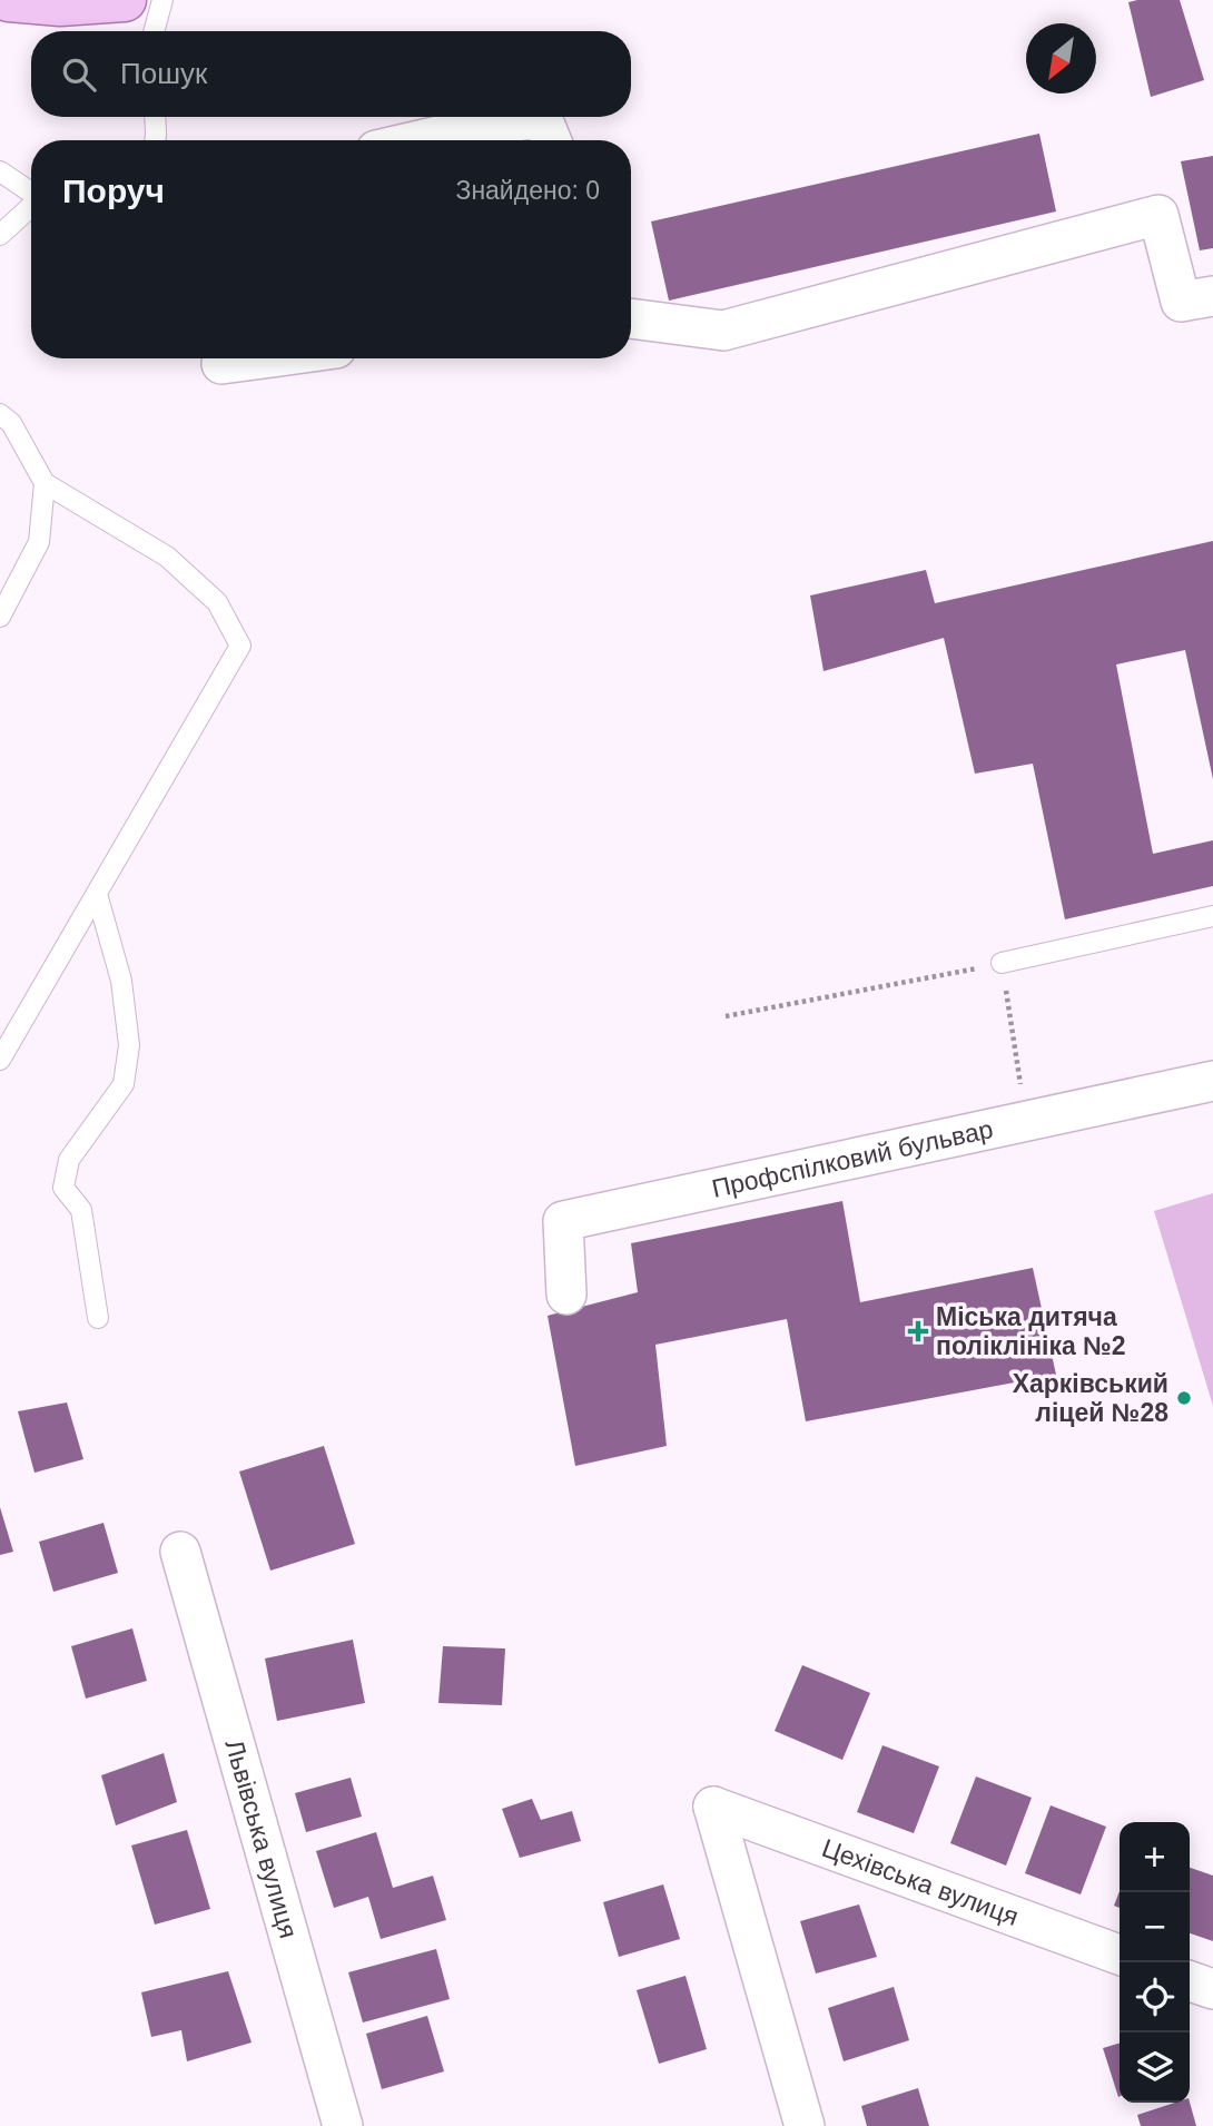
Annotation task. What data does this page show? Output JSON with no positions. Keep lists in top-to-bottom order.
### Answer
{
  "streets": {
    "street": ["Профспілковий бульвар", "Львівська вулиця", "Цехівська вулиця"]
  },
  "places": {
    "health": ["Міська дитяча поліклініка №2"],
    "other": ["Харківський ліцей №28"]
  },
  "north": "bottom left",
  "page": {
    "search": "Пошук",
    "heading": ["Поруч", "Знайдено: 0"],
    "map_buttons": ["+", "−"]
  }
}
